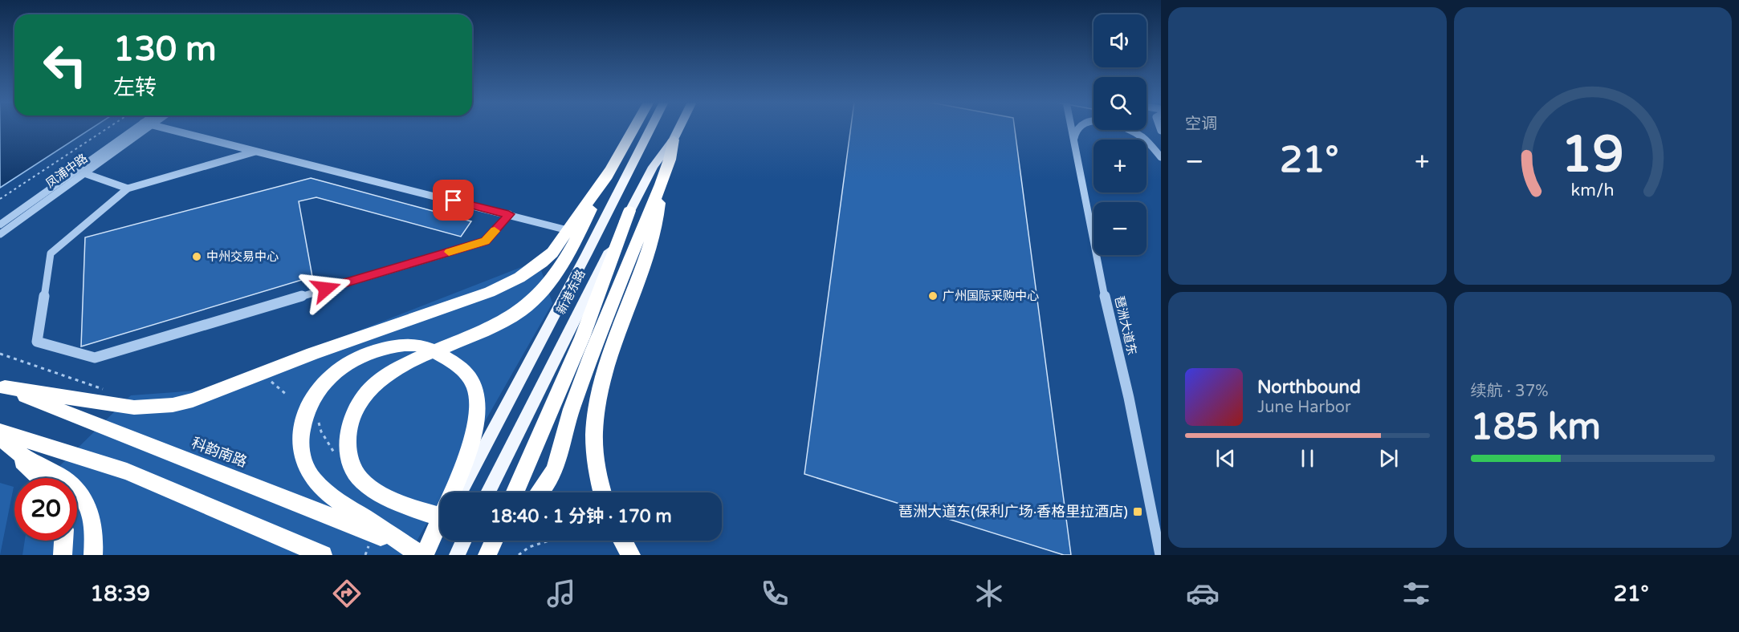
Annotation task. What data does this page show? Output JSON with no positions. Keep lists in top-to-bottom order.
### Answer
{
  "streets": {
    "highway": ["科韵南路"],
    "main road": ["新港东路"],
    "street": ["凤浦中路", "琶洲大道东"]
  },
  "places": {
    "other": ["中州交易中心", "广州国际采购中心"],
    "transit": ["琶洲大道东(保利广场·香格里拉酒店)"]
  },
  "page": {
    "tile": [
      "空调",
      ["续航 · 37%", "185 km"]
    ],
    "map_buttons": ["+", "−"],
    "turn": ["130 m", "左转"],
    "heat": ["−", "21°", "+"],
    "song": ["Northbound", "June Harbor"],
    "limit": "20",
    "trip": "18:40 · 1 分钟 · 170 m",
    "tabs": ["18:39", "21°"],
    "gauge": ["19", "km/h"]
  }
}
